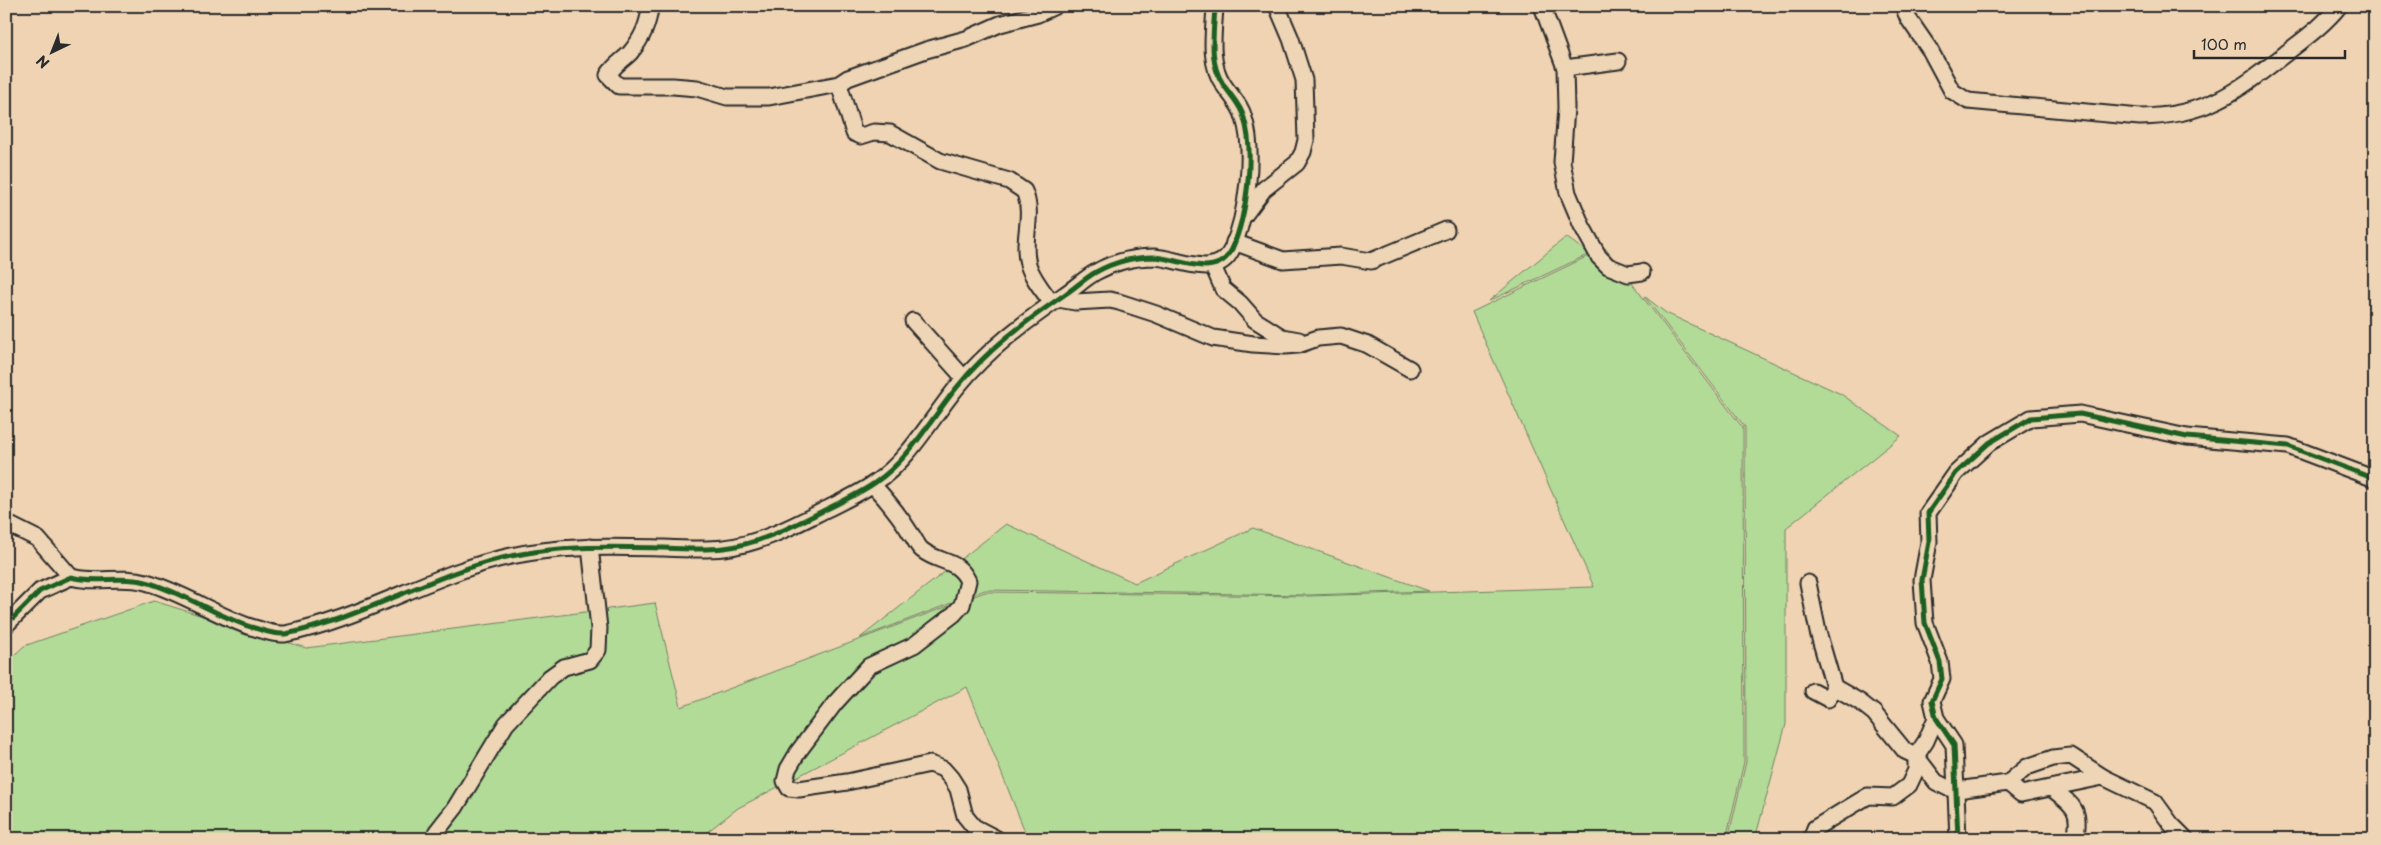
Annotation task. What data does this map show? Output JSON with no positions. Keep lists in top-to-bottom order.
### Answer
{
  "scale_bar": "100 m",
  "north": "bottom left"
}
